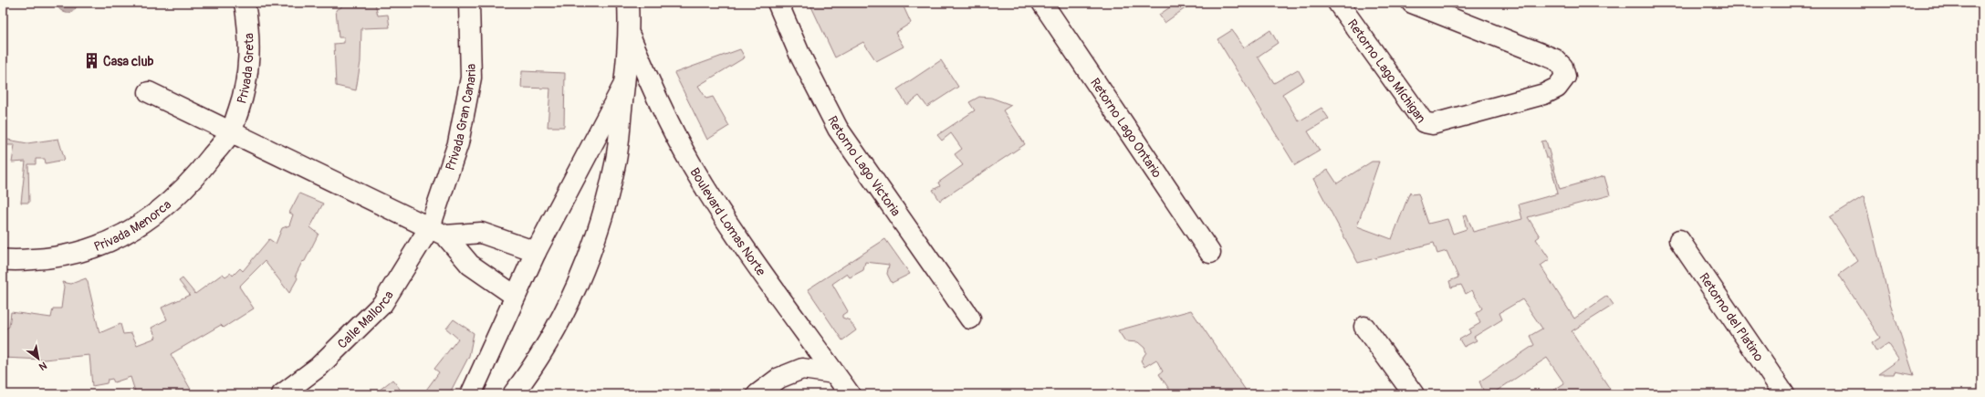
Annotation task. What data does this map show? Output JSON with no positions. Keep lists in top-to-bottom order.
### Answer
{
  "streets": {
    "street": [
      "Privada Greta",
      "Retorno Lago Míchigan",
      "Privada Gran Canaria",
      "Retorno Lago Ontario",
      "Retorno Lago Victoria",
      "Boulevard Lomas Norte",
      "Privada Menorca",
      "Retorno del Platino",
      "Calle Mallorca"
    ]
  },
  "crossings": [
    ["Privada Greta", "Privada Menorca"],
    ["Privada Gran Canaria", "Calle Mallorca"]
  ],
  "places": {
    "building": ["Casa club"]
  },
  "north": "bottom right"
}
